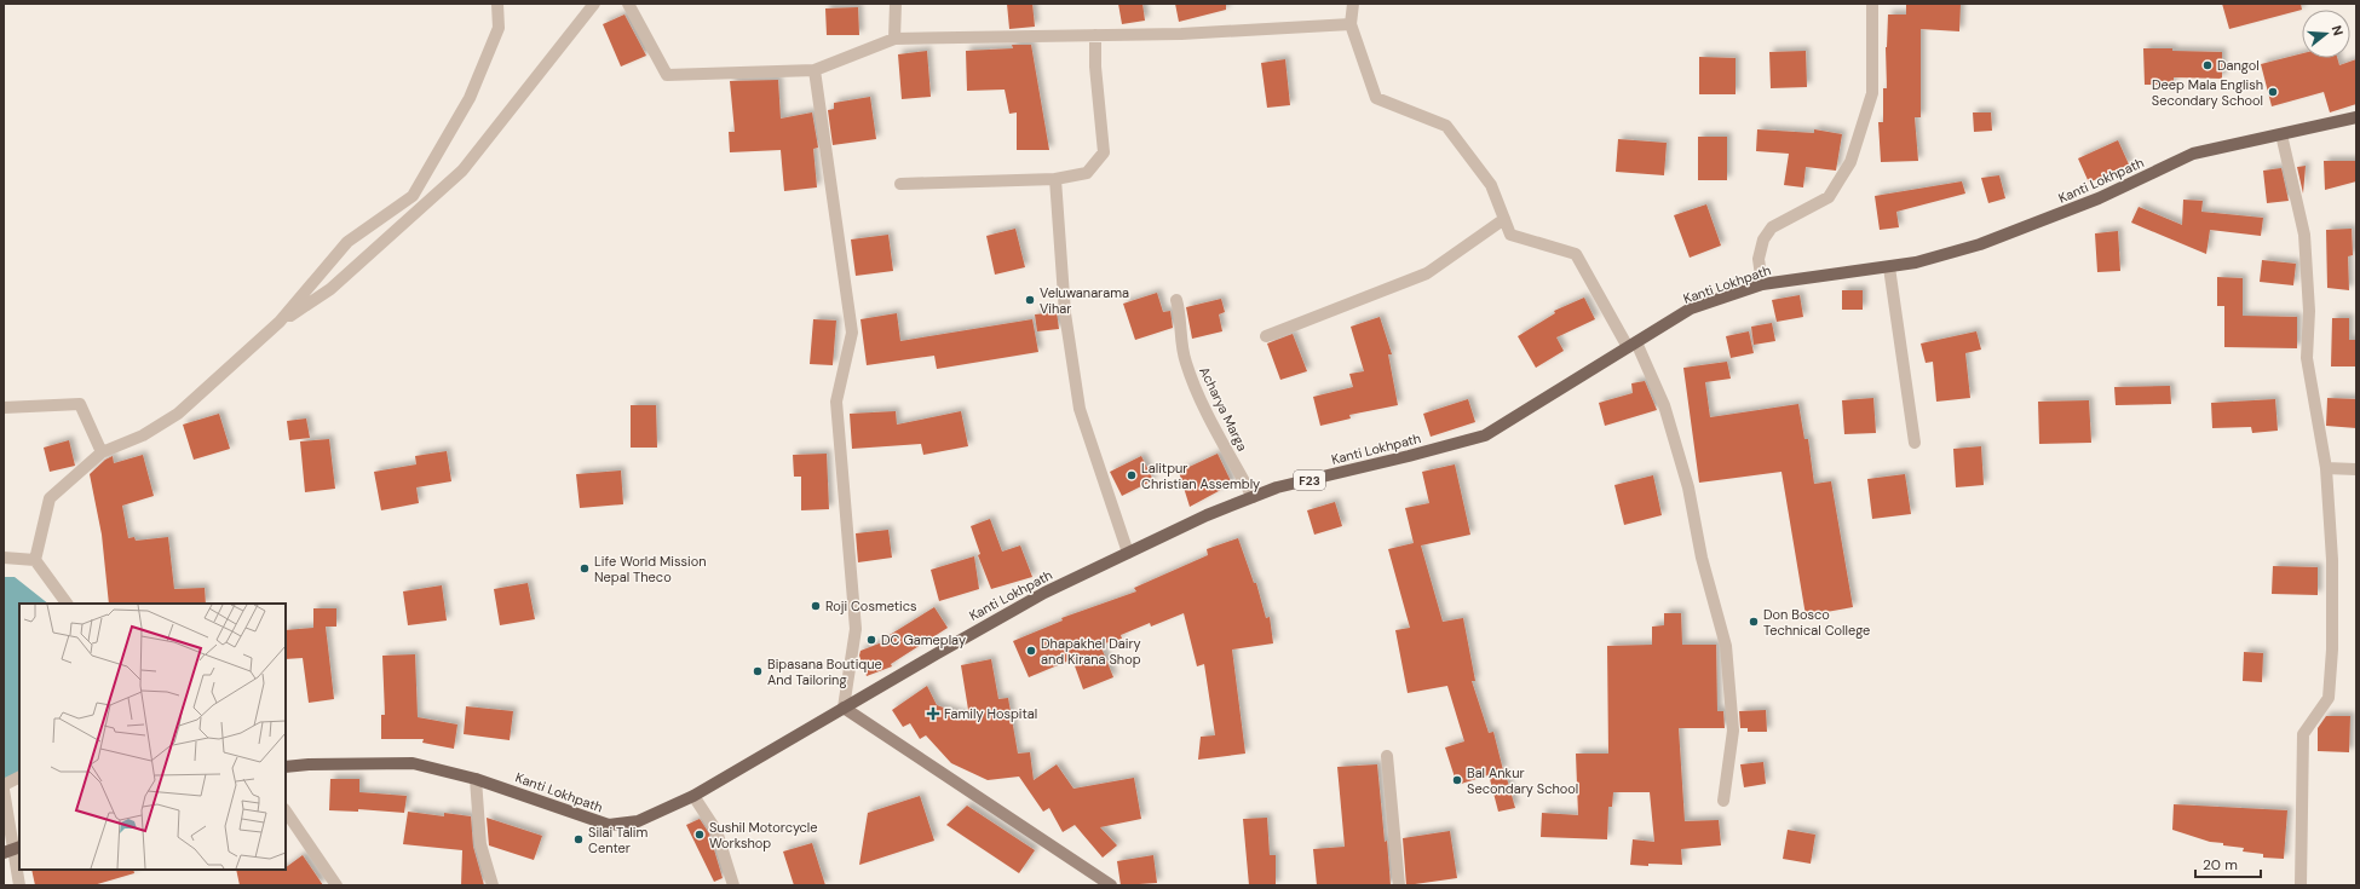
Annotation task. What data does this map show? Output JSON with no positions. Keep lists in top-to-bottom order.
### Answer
{
  "streets": {
    "main road": ["Kanti Lokhpath", "F23"],
    "street": ["Acharya Marga"]
  },
  "crossings": [
    ["Kanti Lokhpath", "Acharya Marga"]
  ],
  "places": {
    "other": [
      "Dangol",
      "Deep Mala English Secondary School",
      "Veluwanarama Vihar",
      "Lalitpur Christian Assembly",
      "Life World Mission Nepal Theco",
      "Roji Cosmetics",
      "Don Bosco Technical College",
      "DC Gameplay",
      "Dhapakhel Dairy and Kirana Shop",
      "Bipasana Boutique And Tailoring",
      "Bal Ankur Secondary School",
      "Sushil Motorcycle Workshop",
      "Silai Talim Center"
    ],
    "health": ["Family Hospital"]
  },
  "scale_bar": "20 m",
  "north": "right"
}
